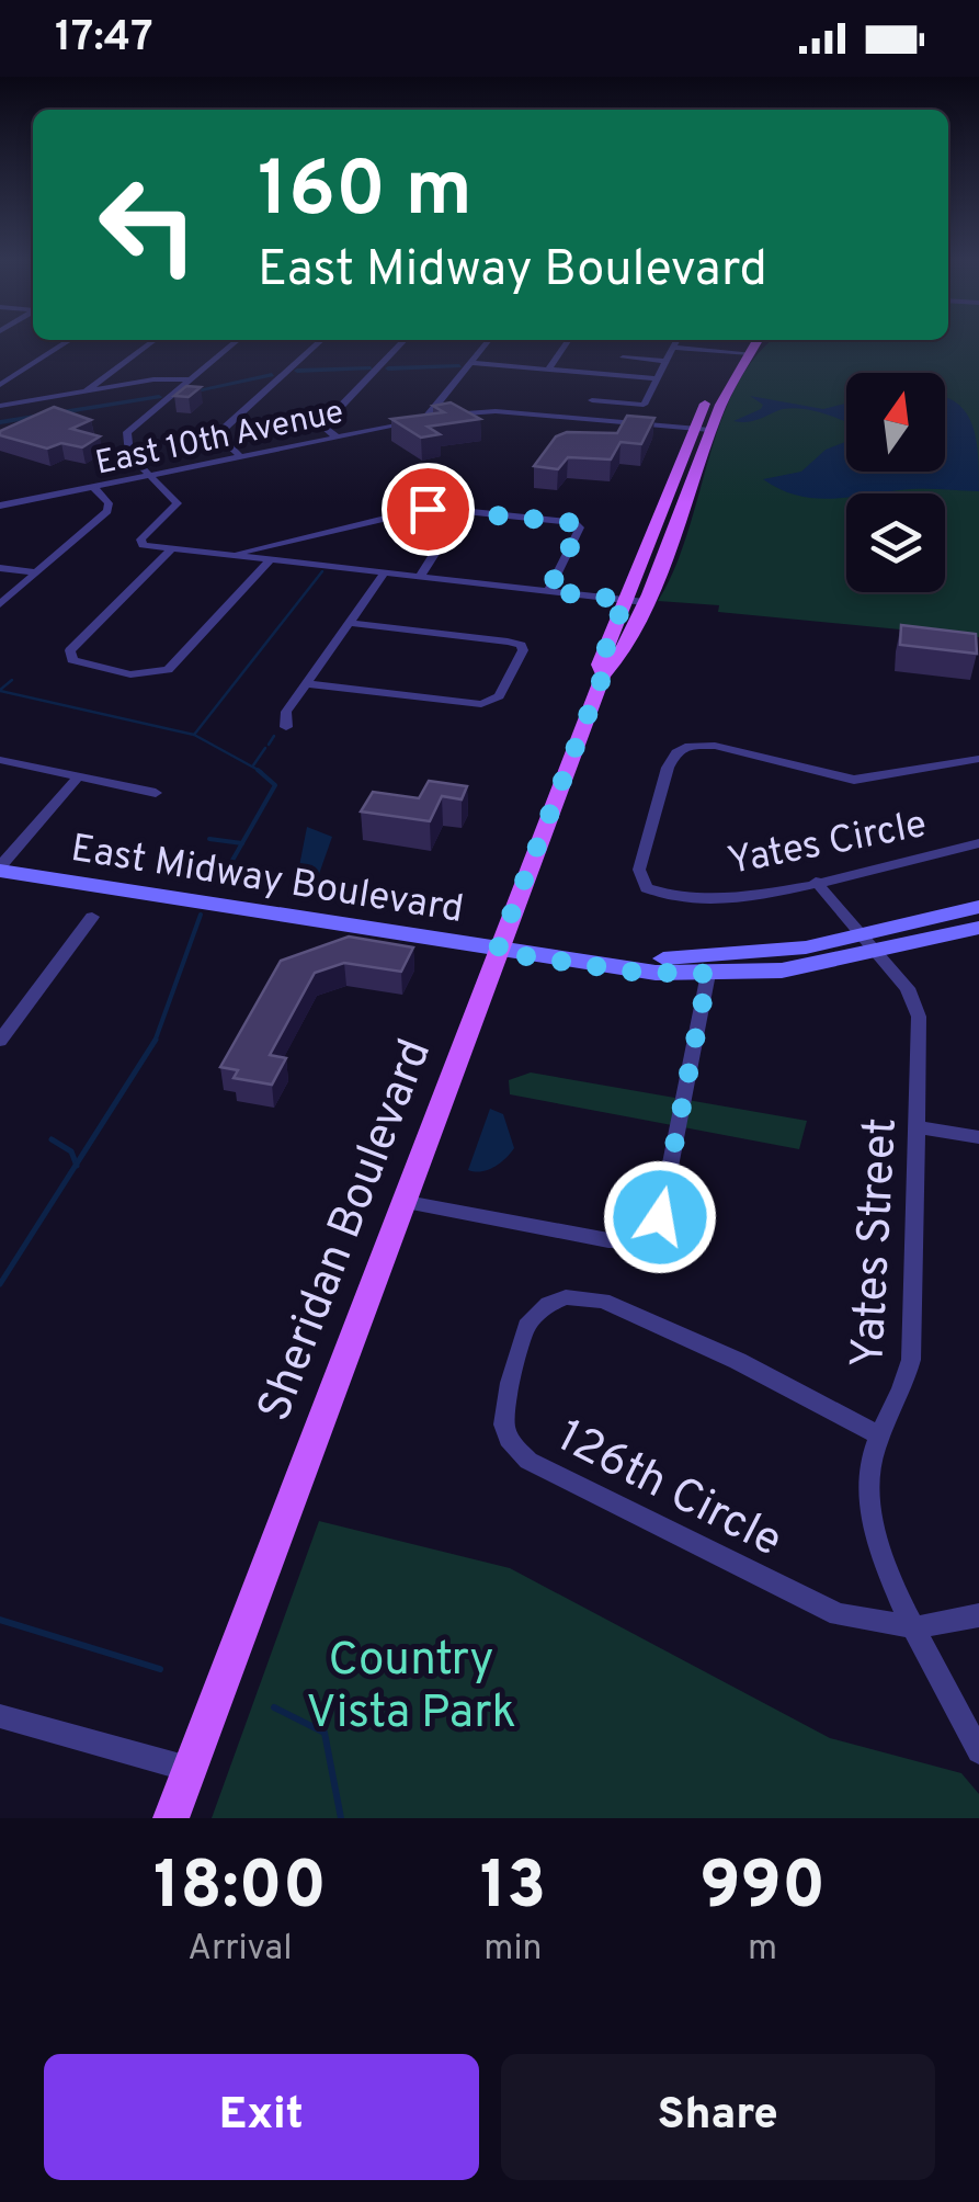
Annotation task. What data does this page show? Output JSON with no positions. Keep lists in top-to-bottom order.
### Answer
{
  "streets": {
    "main road": ["East Midway Boulevard", "Sheridan Boulevard"],
    "street": [
      "East 10th Avenue",
      "Yates Circle",
      "Yates Street",
      "126th Circle"
    ]
  },
  "crossings": [
    ["East 10th Avenue", "Sheridan Boulevard"],
    ["Yates Circle", "Yates Street"],
    ["East Midway Boulevard", "Sheridan Boulevard"],
    ["East Midway Boulevard", "Yates Street"],
    ["Yates Street", "126th Circle"]
  ],
  "parks": ["Country Vista Park"],
  "north": "top",
  "page": {
    "status": "17:47",
    "turn": ["160 m", "East Midway Boulevard"],
    "eta": [
      "18:00",
      "Arrival",
      "13",
      "min",
      "990",
      "m"
    ],
    "buttons": ["Exit", "Share"]
  }
}
